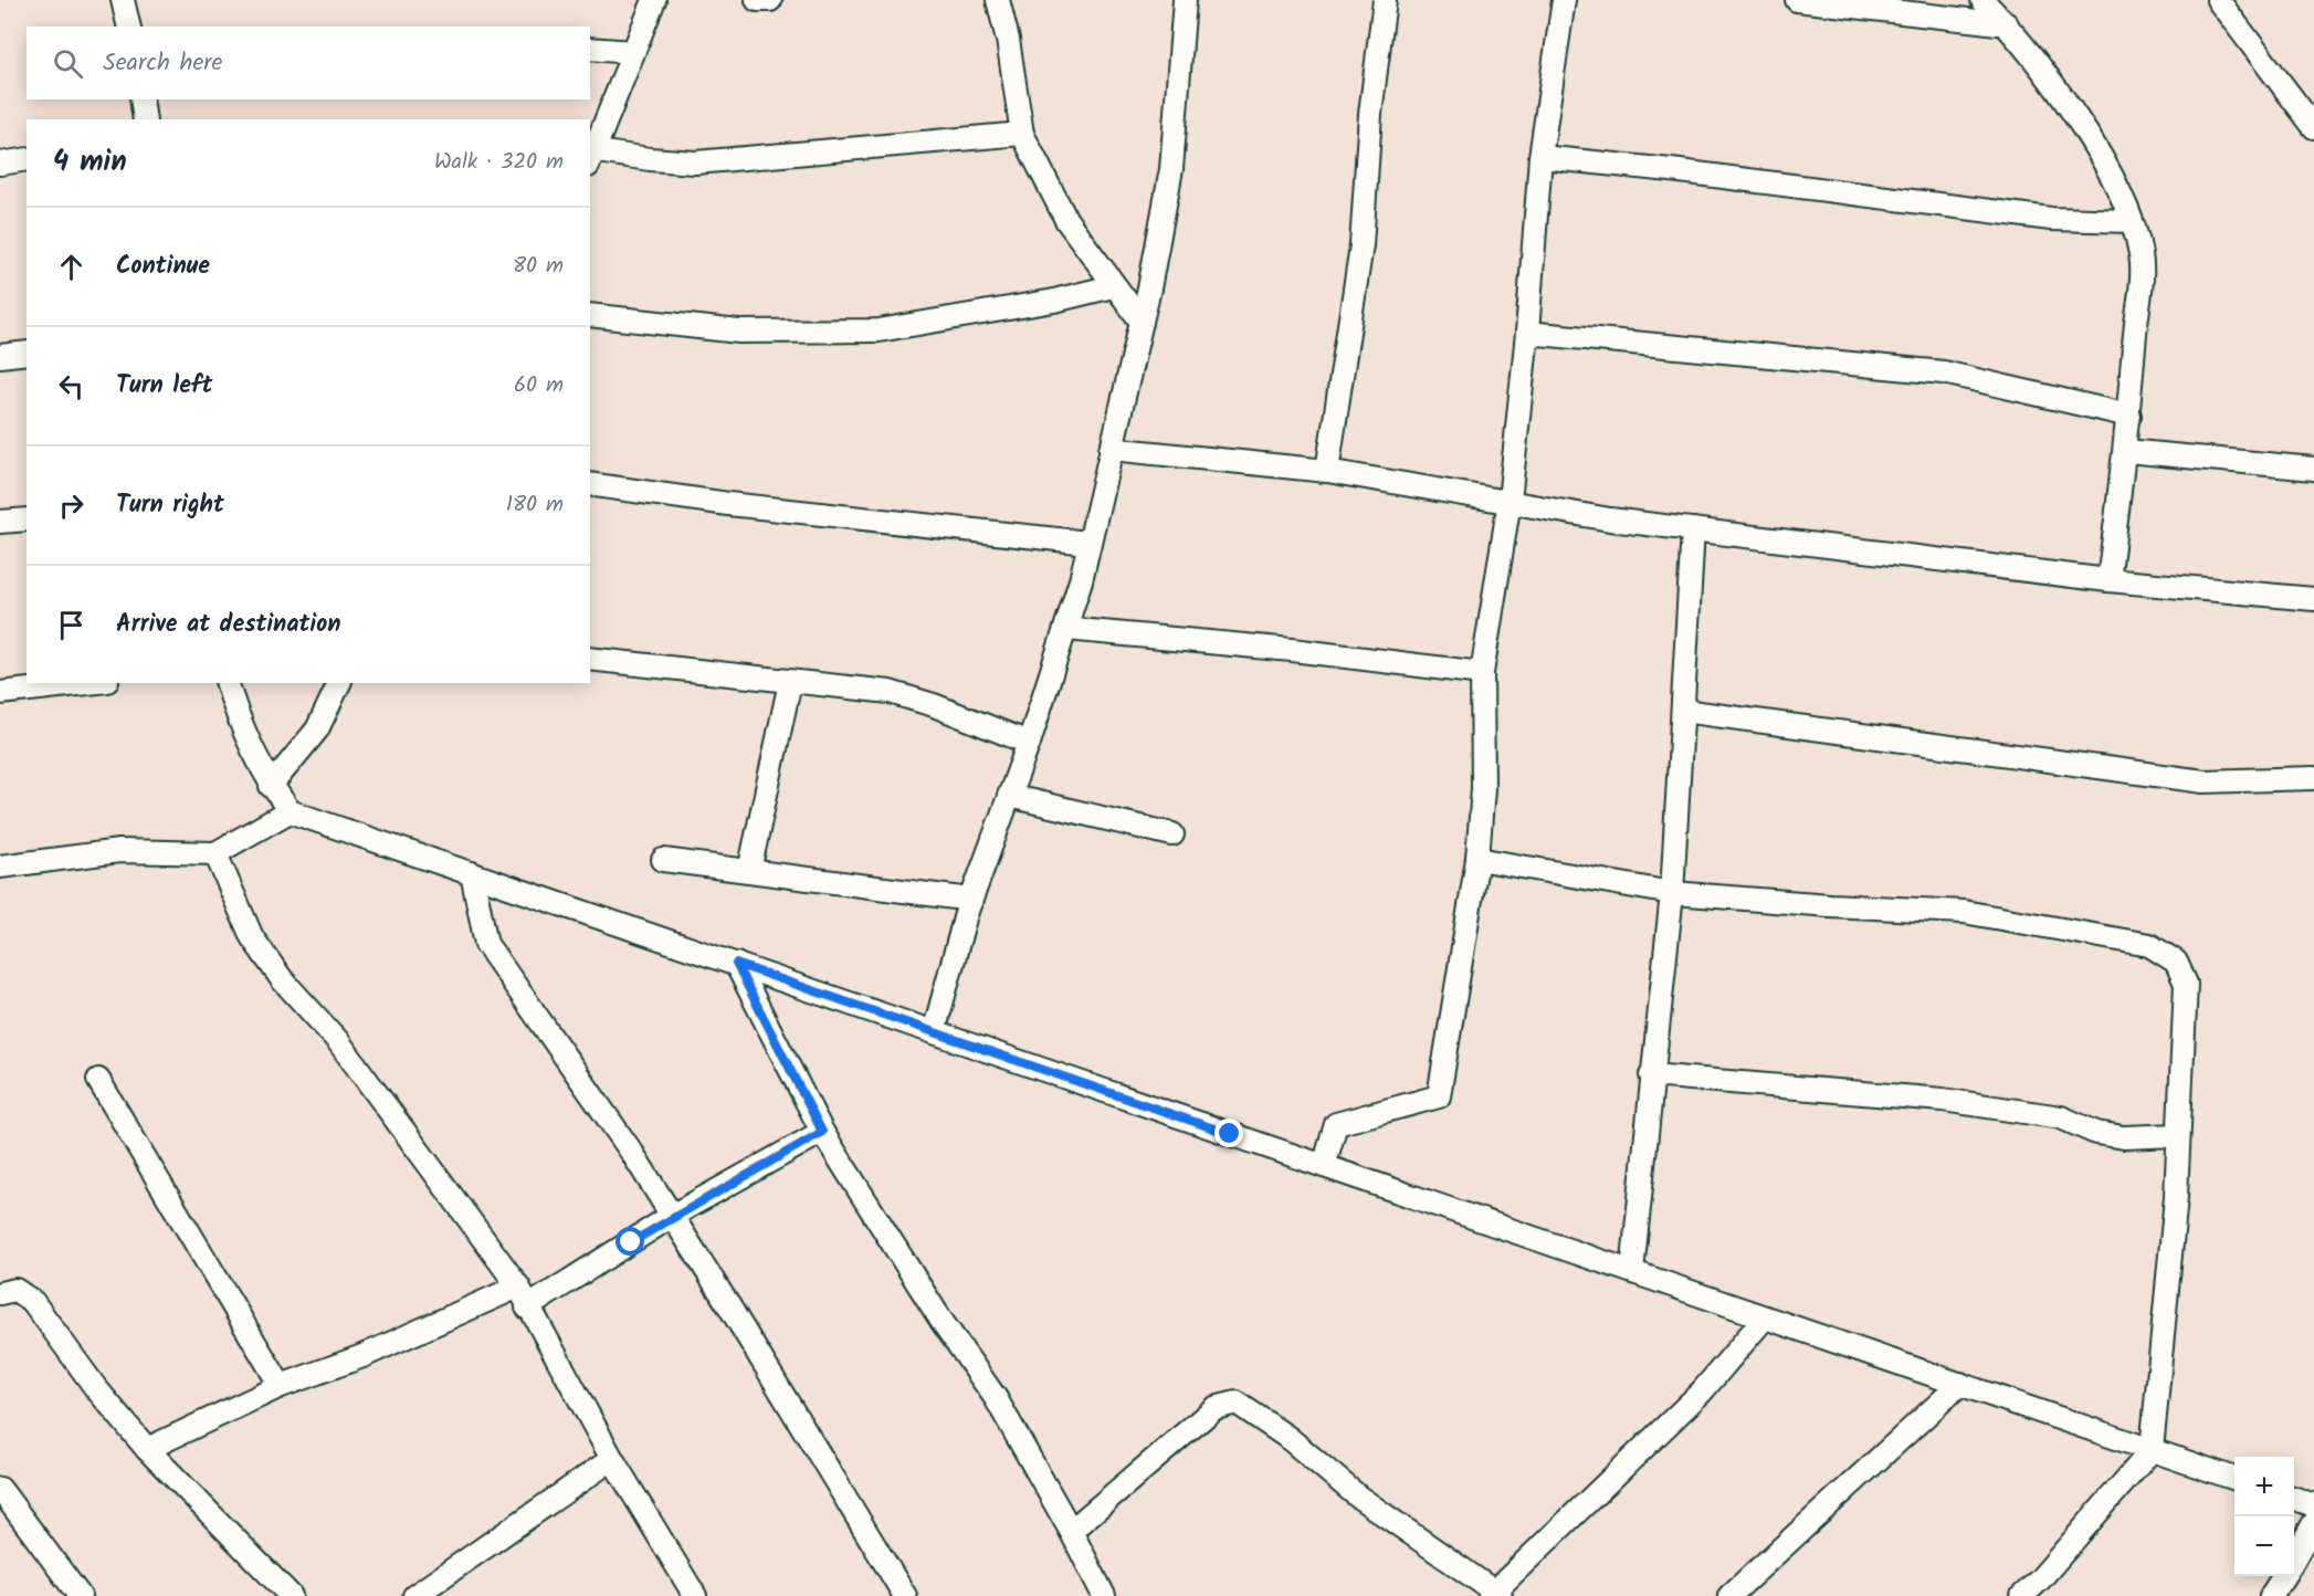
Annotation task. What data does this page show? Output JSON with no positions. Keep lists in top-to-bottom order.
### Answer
{
  "page": {
    "search": "Search here",
    "heading": ["4 min", "Walk · 320 m"],
    "list": [
      ["Continue", "80 m"],
      ["Turn left", "60 m"],
      ["Turn right", "180 m"],
      "Arrive at destination"
    ],
    "map_buttons": ["+", "−"]
  }
}
